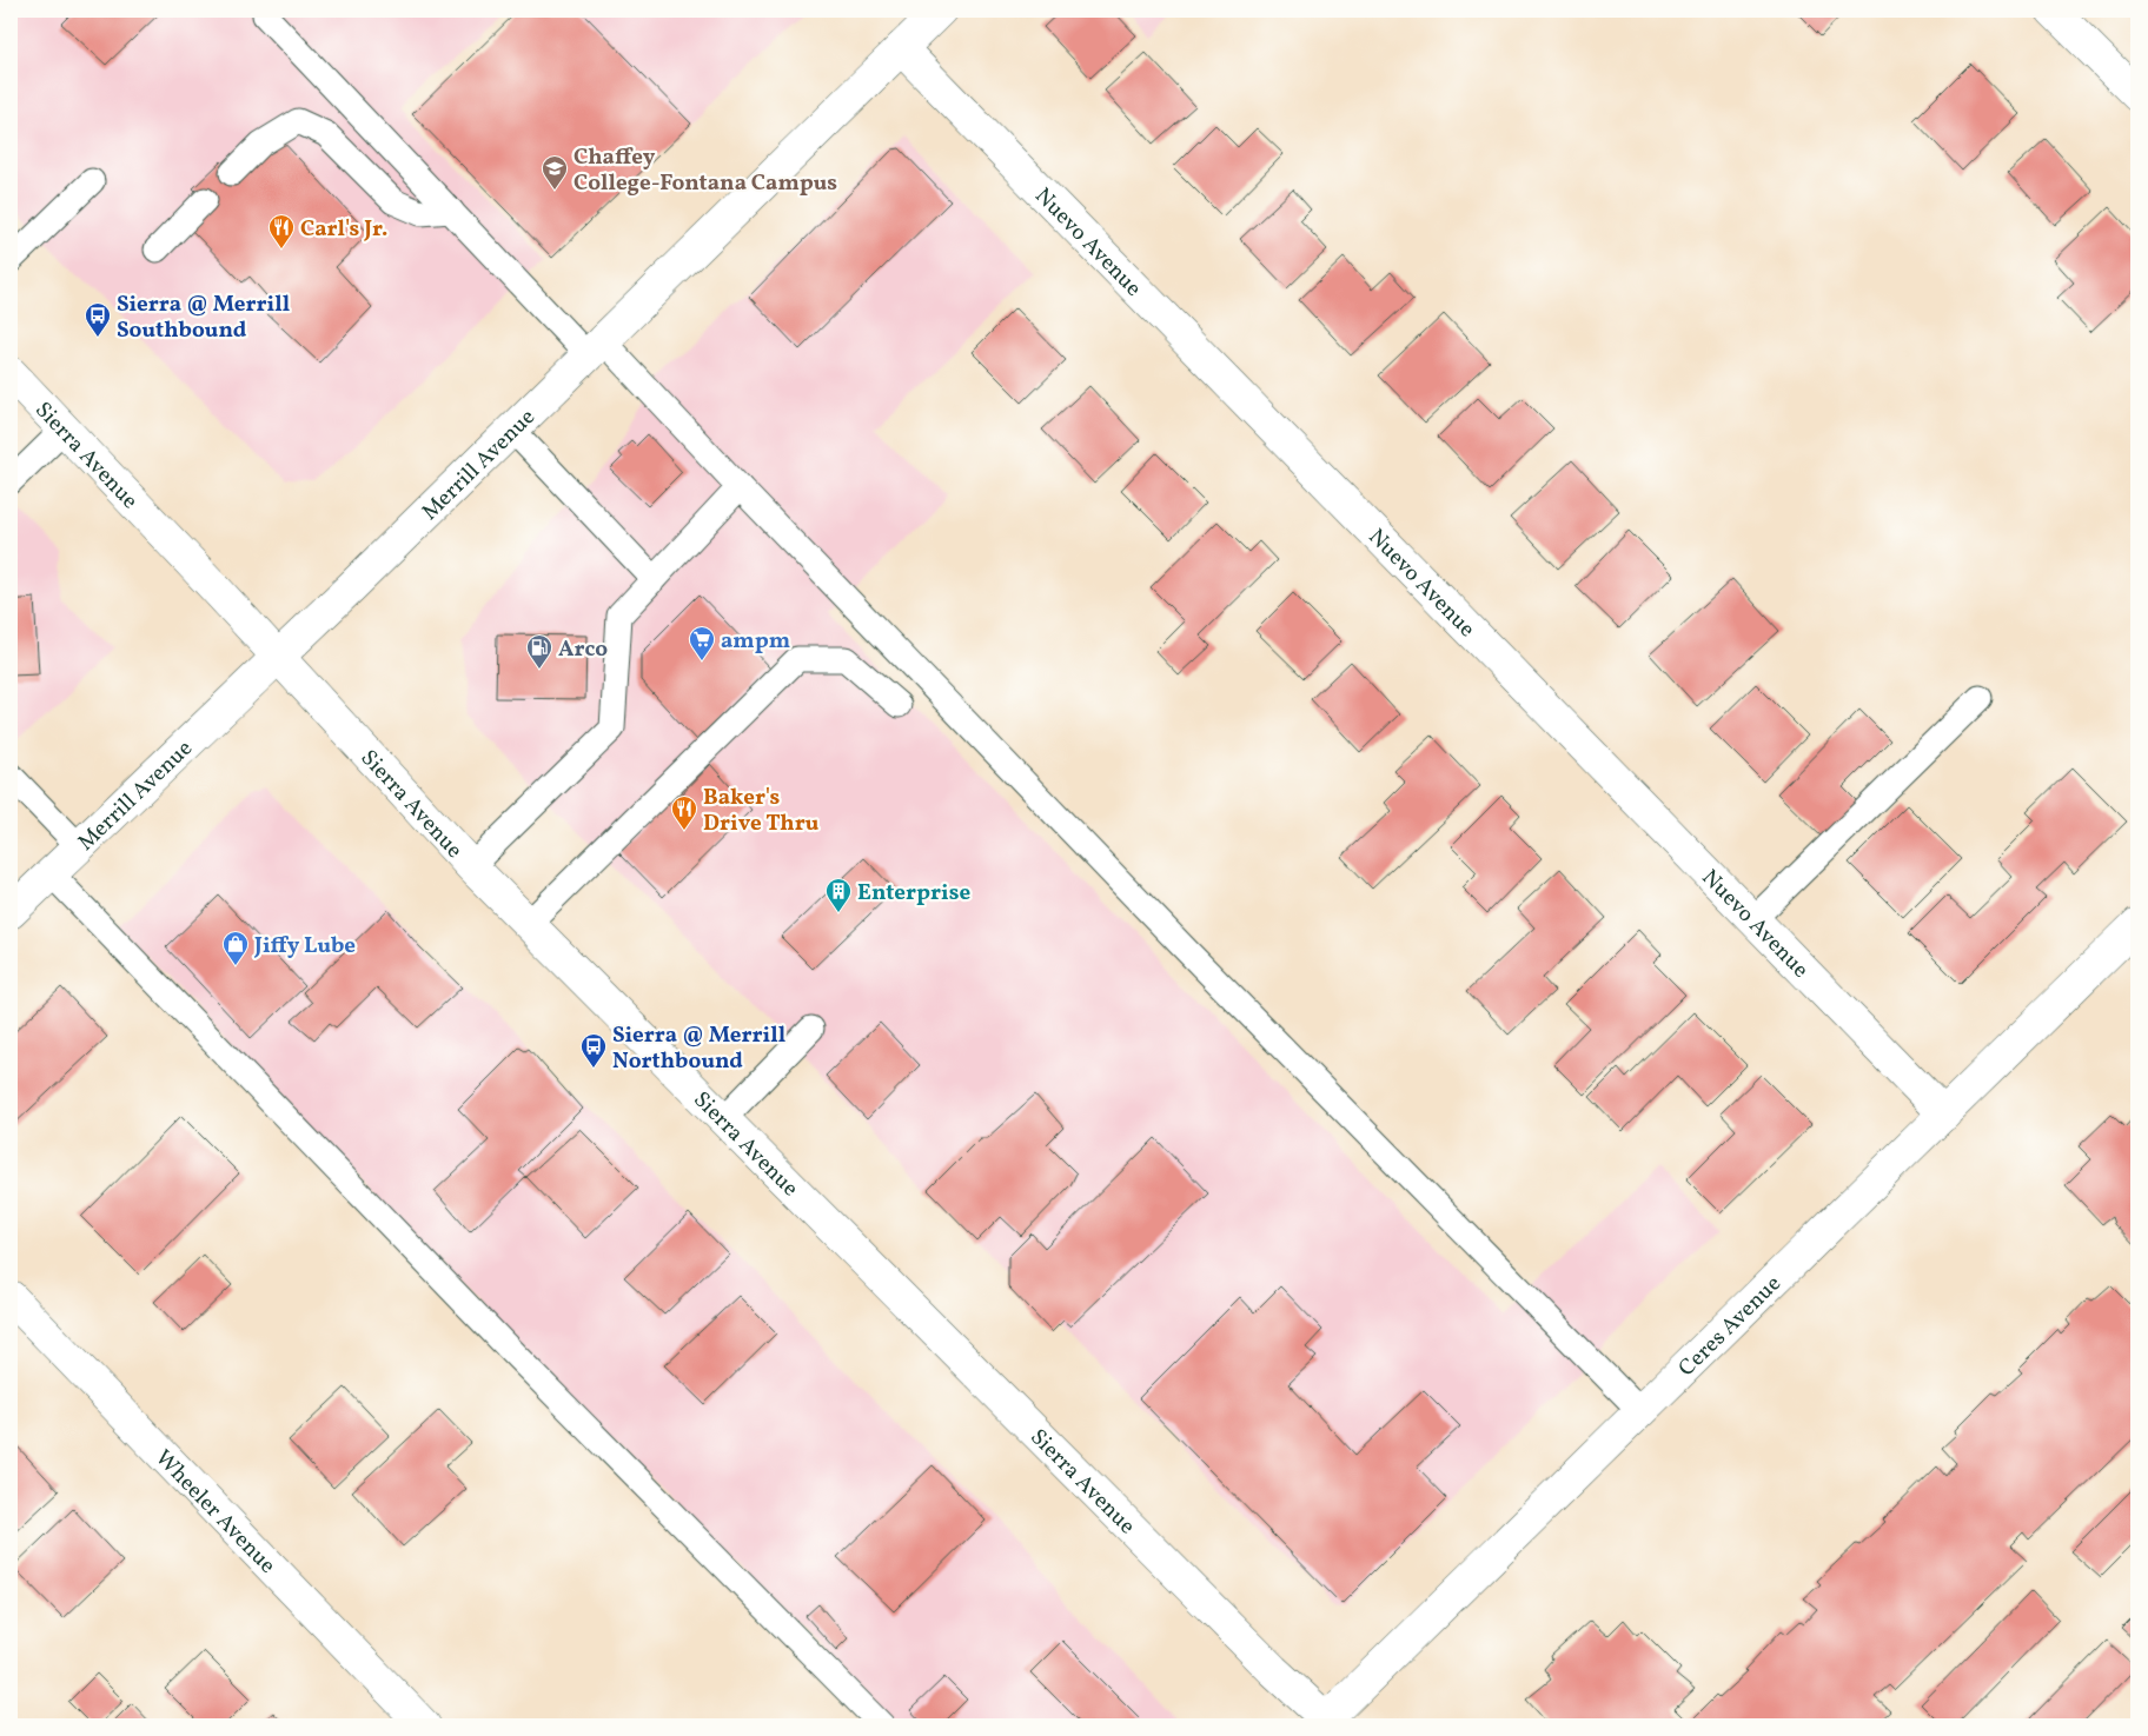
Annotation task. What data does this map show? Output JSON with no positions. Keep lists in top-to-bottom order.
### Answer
{
  "streets": {
    "street": [
      "Nuevo Avenue",
      "Sierra Avenue",
      "Merrill Avenue",
      "Ceres Avenue",
      "Wheeler Avenue"
    ]
  },
  "crossings": [
    ["Nuevo Avenue", "Merrill Avenue"],
    ["Nuevo Avenue", "Ceres Avenue"],
    ["Sierra Avenue", "Merrill Avenue"],
    ["Sierra Avenue", "Ceres Avenue"]
  ],
  "places": {
    "school or university": ["Chaffey College-Fontana Campus"],
    "restaurant": ["Carl's Jr.", "Baker's Drive Thru"],
    "bus stop": ["Sierra @ Merrill Southbound", "Sierra @ Merrill Northbound"],
    "supermarket": ["ampm"],
    "fuel station": ["Arco"],
    "building": ["Enterprise"],
    "shop": ["Jiffy Lube"]
  }
}
